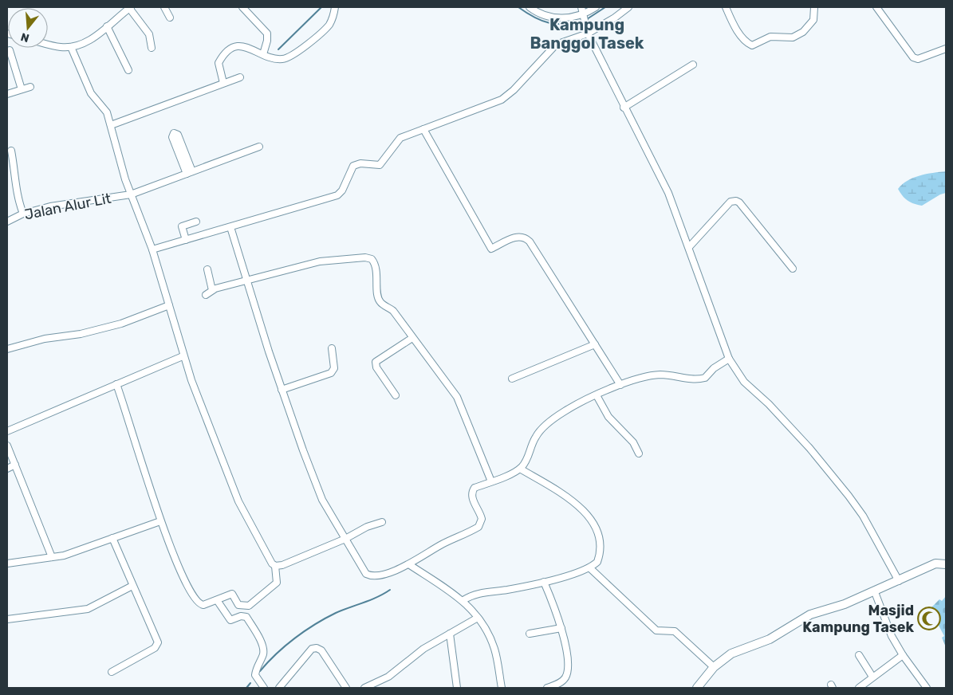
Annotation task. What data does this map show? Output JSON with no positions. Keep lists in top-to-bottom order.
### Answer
{
  "streets": {
    "street": ["Jalan Alur Lit"]
  },
  "districts": ["Kampung Banggol Tasek"],
  "places": {
    "mosque": ["Masjid Kampung Tasek"]
  },
  "north": "bottom"
}
